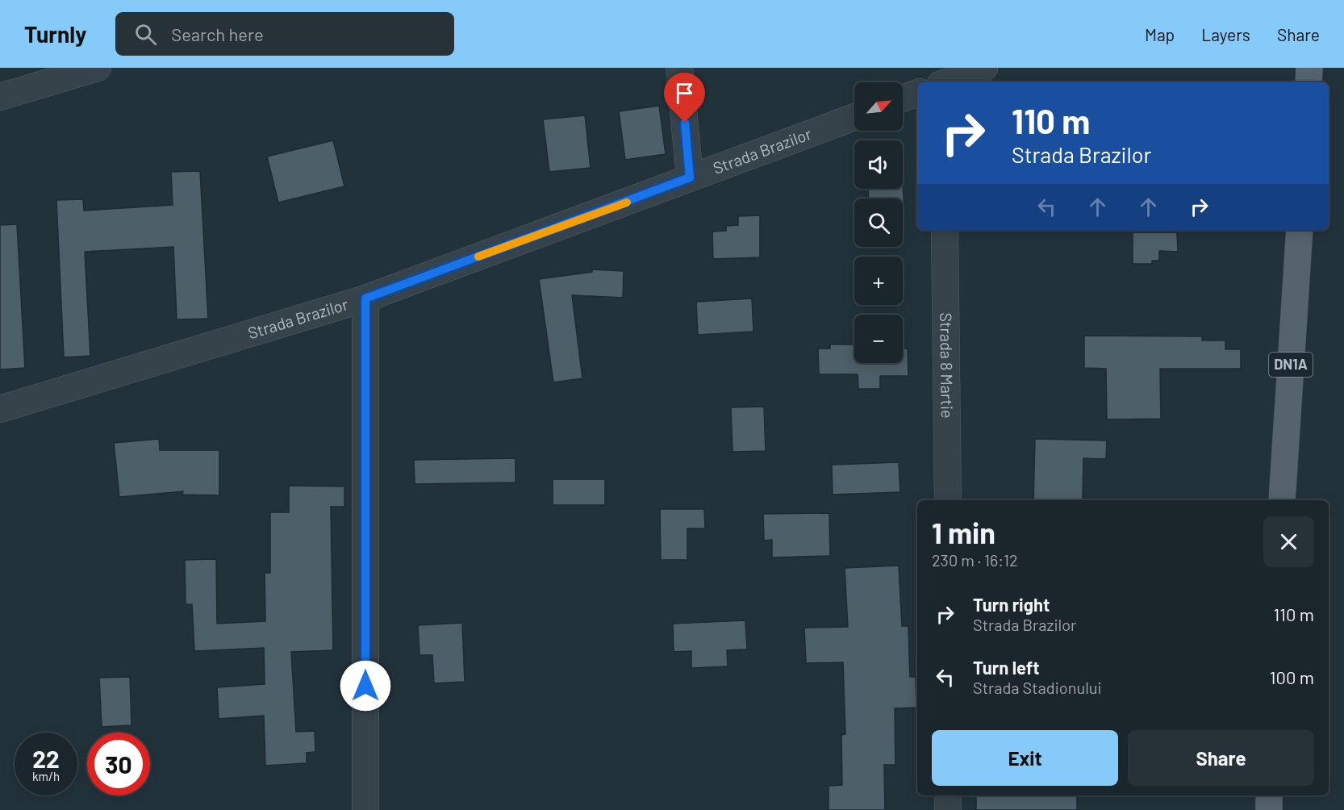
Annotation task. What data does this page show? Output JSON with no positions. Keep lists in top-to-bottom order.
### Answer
{
  "streets": {
    "main road": ["DN1A"],
    "street": ["Strada Brazilor", "Strada 8 Martie"]
  },
  "north": "top right",
  "page": {
    "header": "Turnly",
    "search": "Search here",
    "nav": ["Map", "Layers", "Share"],
    "map_buttons": ["+", "−"],
    "turn": ["110 m", "Strada Brazilor"],
    "heading": ["1 min", "230 m · 16:12"],
    "list": [
      {
        "name": "Turn right",
        "note": "Strada Brazilor",
        "value": "110 m"
      },
      {
        "name": "Turn left",
        "note": "Strada Stadionului",
        "value": "100 m"
      }
    ],
    "buttons": ["Exit", "Share"],
    "speed": "22 km/h",
    "limit": "30"
  }
}
